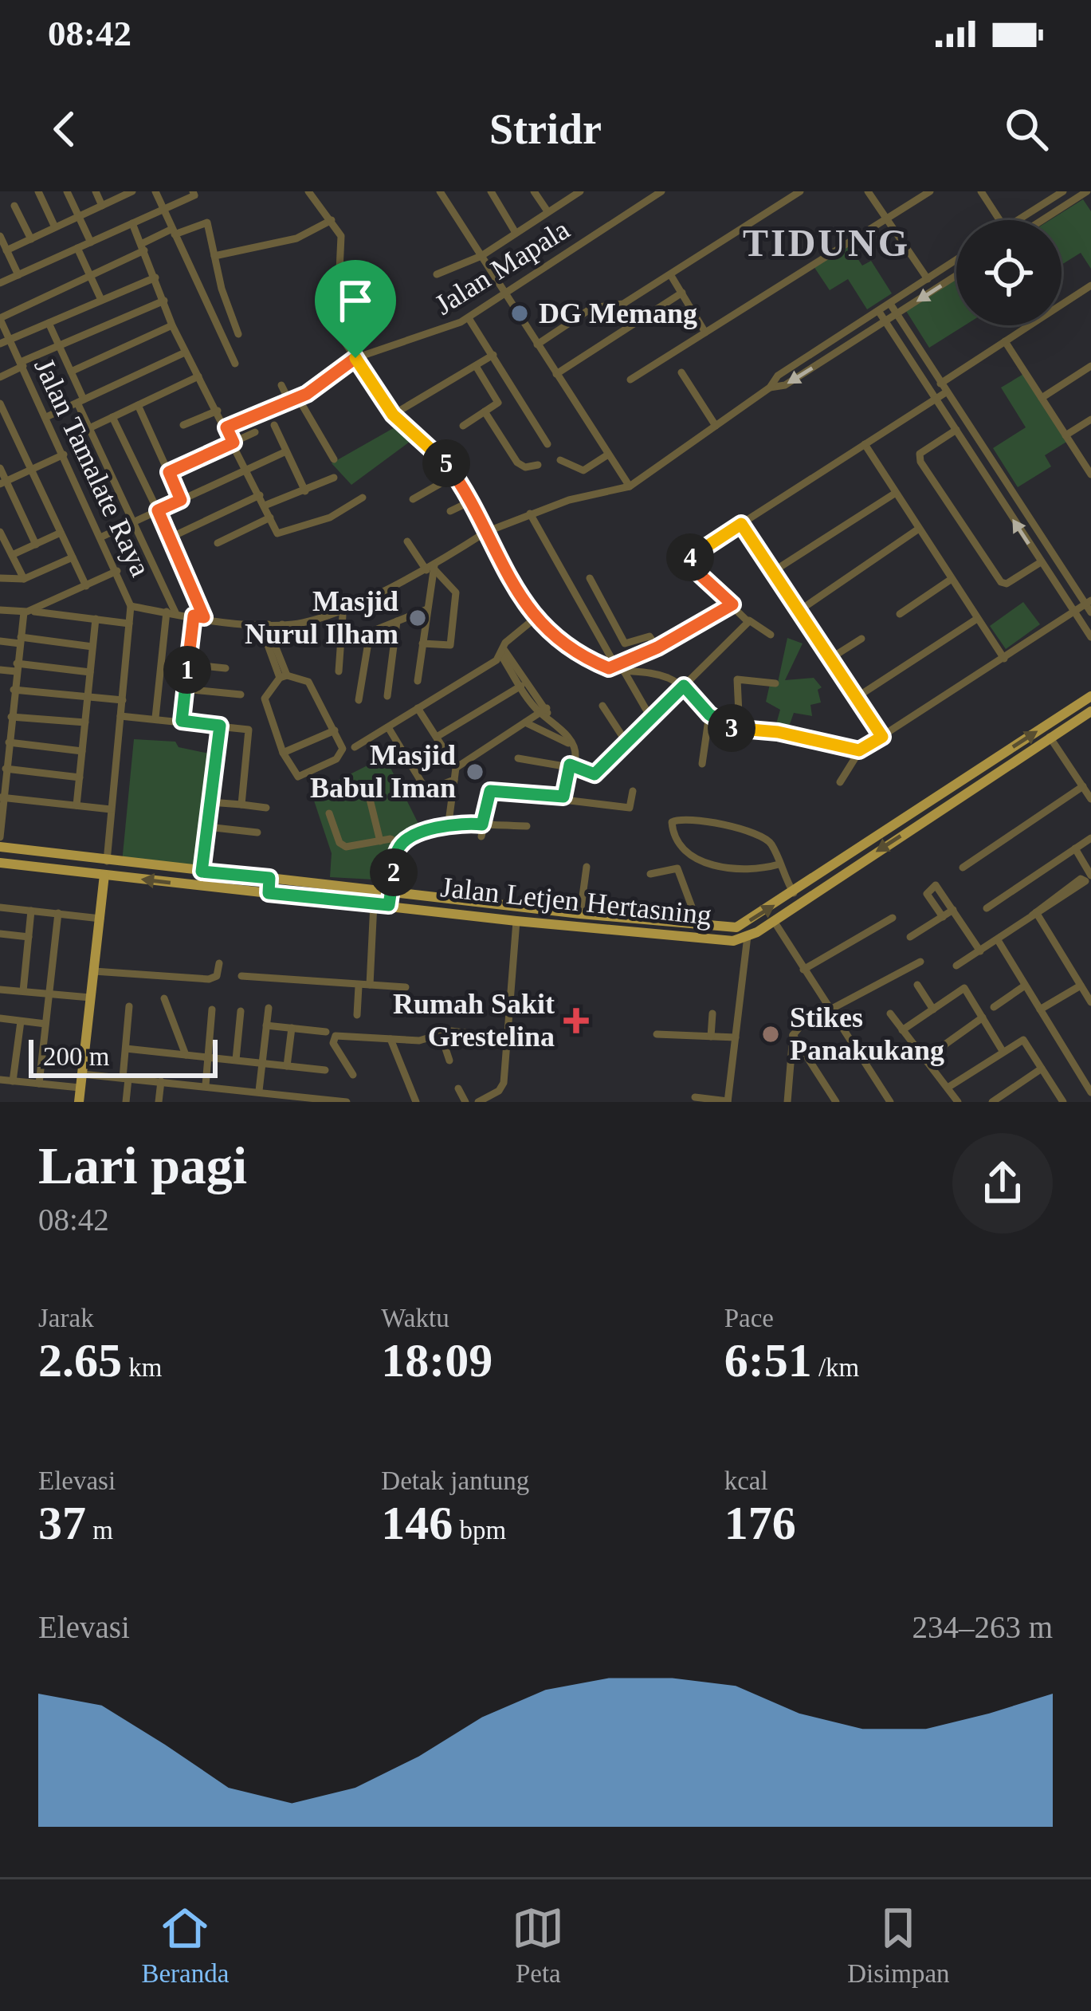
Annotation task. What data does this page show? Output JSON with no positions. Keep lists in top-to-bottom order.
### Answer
{
  "streets": {
    "main road": ["Jalan Letjen Hertasning"],
    "street": ["Jalan Mapala", "Jalan Tamalate Raya"]
  },
  "crossings": [
    ["Jalan Tamalate Raya", "Jalan Letjen Hertasning"]
  ],
  "districts": ["TIDUNG"],
  "places": {
    "other": [
      "DG Memang",
      "Masjid Nurul Ilham",
      "Masjid Babul Iman",
      "Stikes Panakukang"
    ],
    "health": ["Rumah Sakit Grestelina"]
  },
  "scale_bar": "200 m",
  "page": {
    "status": "08:42",
    "header": "Stridr",
    "pins": [
      "5",
      "4",
      "1",
      "3",
      "2"
    ],
    "scale": "200 m",
    "heading": ["Lari pagi", "08:42"],
    "stats": [
      ["Jarak", "2.65 km"],
      ["Waktu", "18:09"],
      ["Pace", "6:51 /km"],
      ["Elevasi", "37 m"],
      ["Detak jantung", "146 bpm"],
      ["kcal", "176"]
    ],
    "chart": ["Elevasi", "234–263 m"],
    "tabs": ["Beranda", "Peta", "Disimpan"]
  }
}
